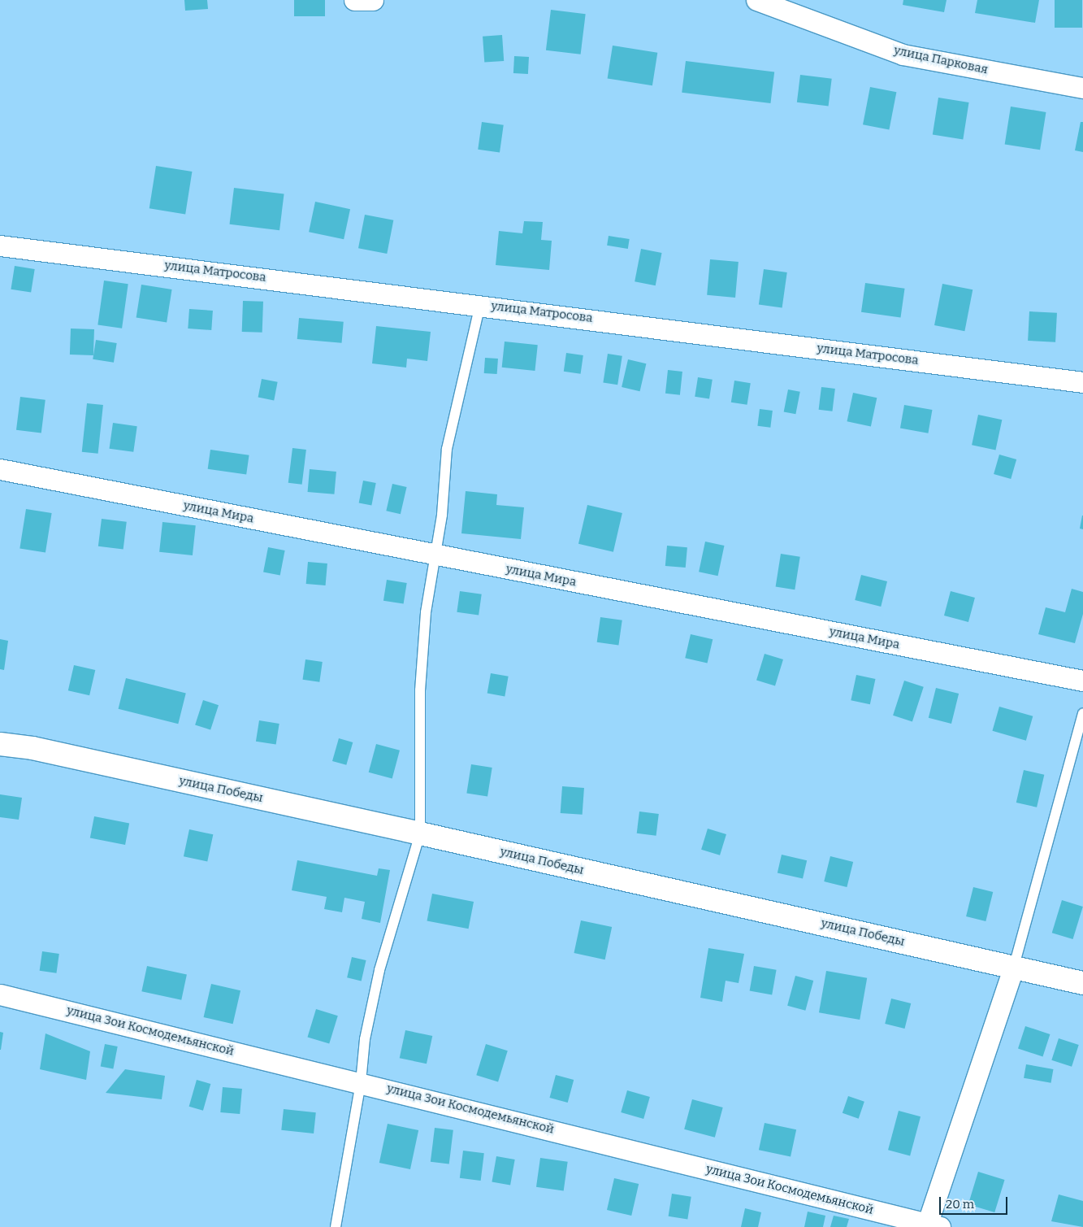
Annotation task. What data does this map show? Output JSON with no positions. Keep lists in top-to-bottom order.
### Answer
{
  "streets": {
    "street": [
      "улица Парковая",
      "улица Матросова",
      "улица Мира",
      "улица Победы",
      "улица Зои Космодемьянской"
    ]
  },
  "scale_bar": "20 m"
}
